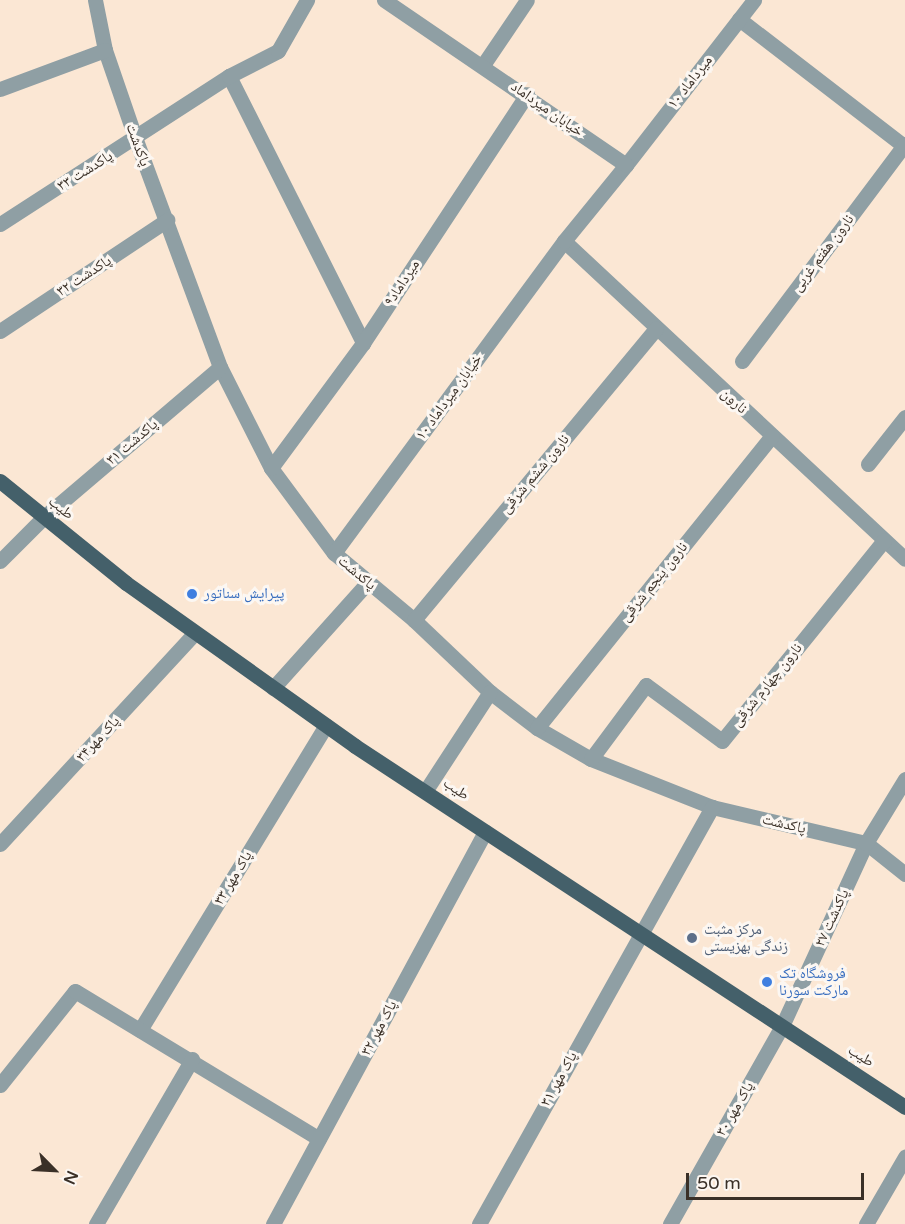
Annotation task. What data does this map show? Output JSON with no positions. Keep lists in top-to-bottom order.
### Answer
{
  "streets": {
    "main road": ["طیب"],
    "street": [
      "میرداماد ۱۰",
      "خیابان میرداماد",
      "پاکدشت",
      "پاکدشت ۳۳",
      "نارون هفتم غربی",
      "پاکدشت ۳۲",
      "میرداماد۹",
      "۱۰ خیابان میرداماد",
      "نارون",
      "پاکدشت ۳۱",
      "نارون ششم شرقی",
      "نارون پنجم شرقی",
      "نارون چهارم شرقی",
      "پاک مهر۳۴",
      "پاک مهر ۳۳",
      "پاکدشت ۲۷",
      "پاک مهر ۳۲",
      "پاک مهر ۳۱",
      "پاک مهر ۳۰"
    ]
  },
  "crossings": [
    ["میرداماد ۱۰", "خیابان میرداماد"],
    ["خیابان میرداماد", "میرداماد۹"],
    ["پاکدشت", "پاکدشت ۳۳"],
    ["پاکدشت", "پاکدشت ۳۲"],
    ["پاکدشت", "میرداماد۹"],
    ["پاکدشت", "۱۰ خیابان میرداماد"],
    ["پاکدشت", "پاکدشت ۳۱"],
    ["پاکدشت", "نارون ششم شرقی"],
    ["پاکدشت", "نارون پنجم شرقی"],
    ["پاکدشت", "نارون چهارم شرقی"],
    ["پاکدشت", "پاکدشت ۲۷"],
    ["پاکدشت", "پاک مهر ۳۱"],
    ["۱۰ خیابان میرداماد", "نارون"],
    ["نارون", "نارون ششم شرقی"],
    ["نارون", "نارون پنجم شرقی"],
    ["نارون", "نارون چهارم شرقی"],
    ["پاکدشت ۳۱", "طیب"],
    ["طیب", "پاک مهر۳۴"],
    ["طیب", "پاک مهر ۳۳"],
    ["طیب", "پاکدشت ۲۷"],
    ["طیب", "پاک مهر ۳۲"],
    ["طیب", "پاک مهر ۳۱"],
    ["طیب", "پاک مهر ۳۰"],
    ["پاکدشت ۲۷", "پاک مهر ۳۰"]
  ],
  "places": ["پیرایش سناتور", "مرکز مثبت زندگی بهزیستی", "فروشگاه تک مارکت سورنا"],
  "scale_bar": "50 m",
  "north": "bottom right"
}
